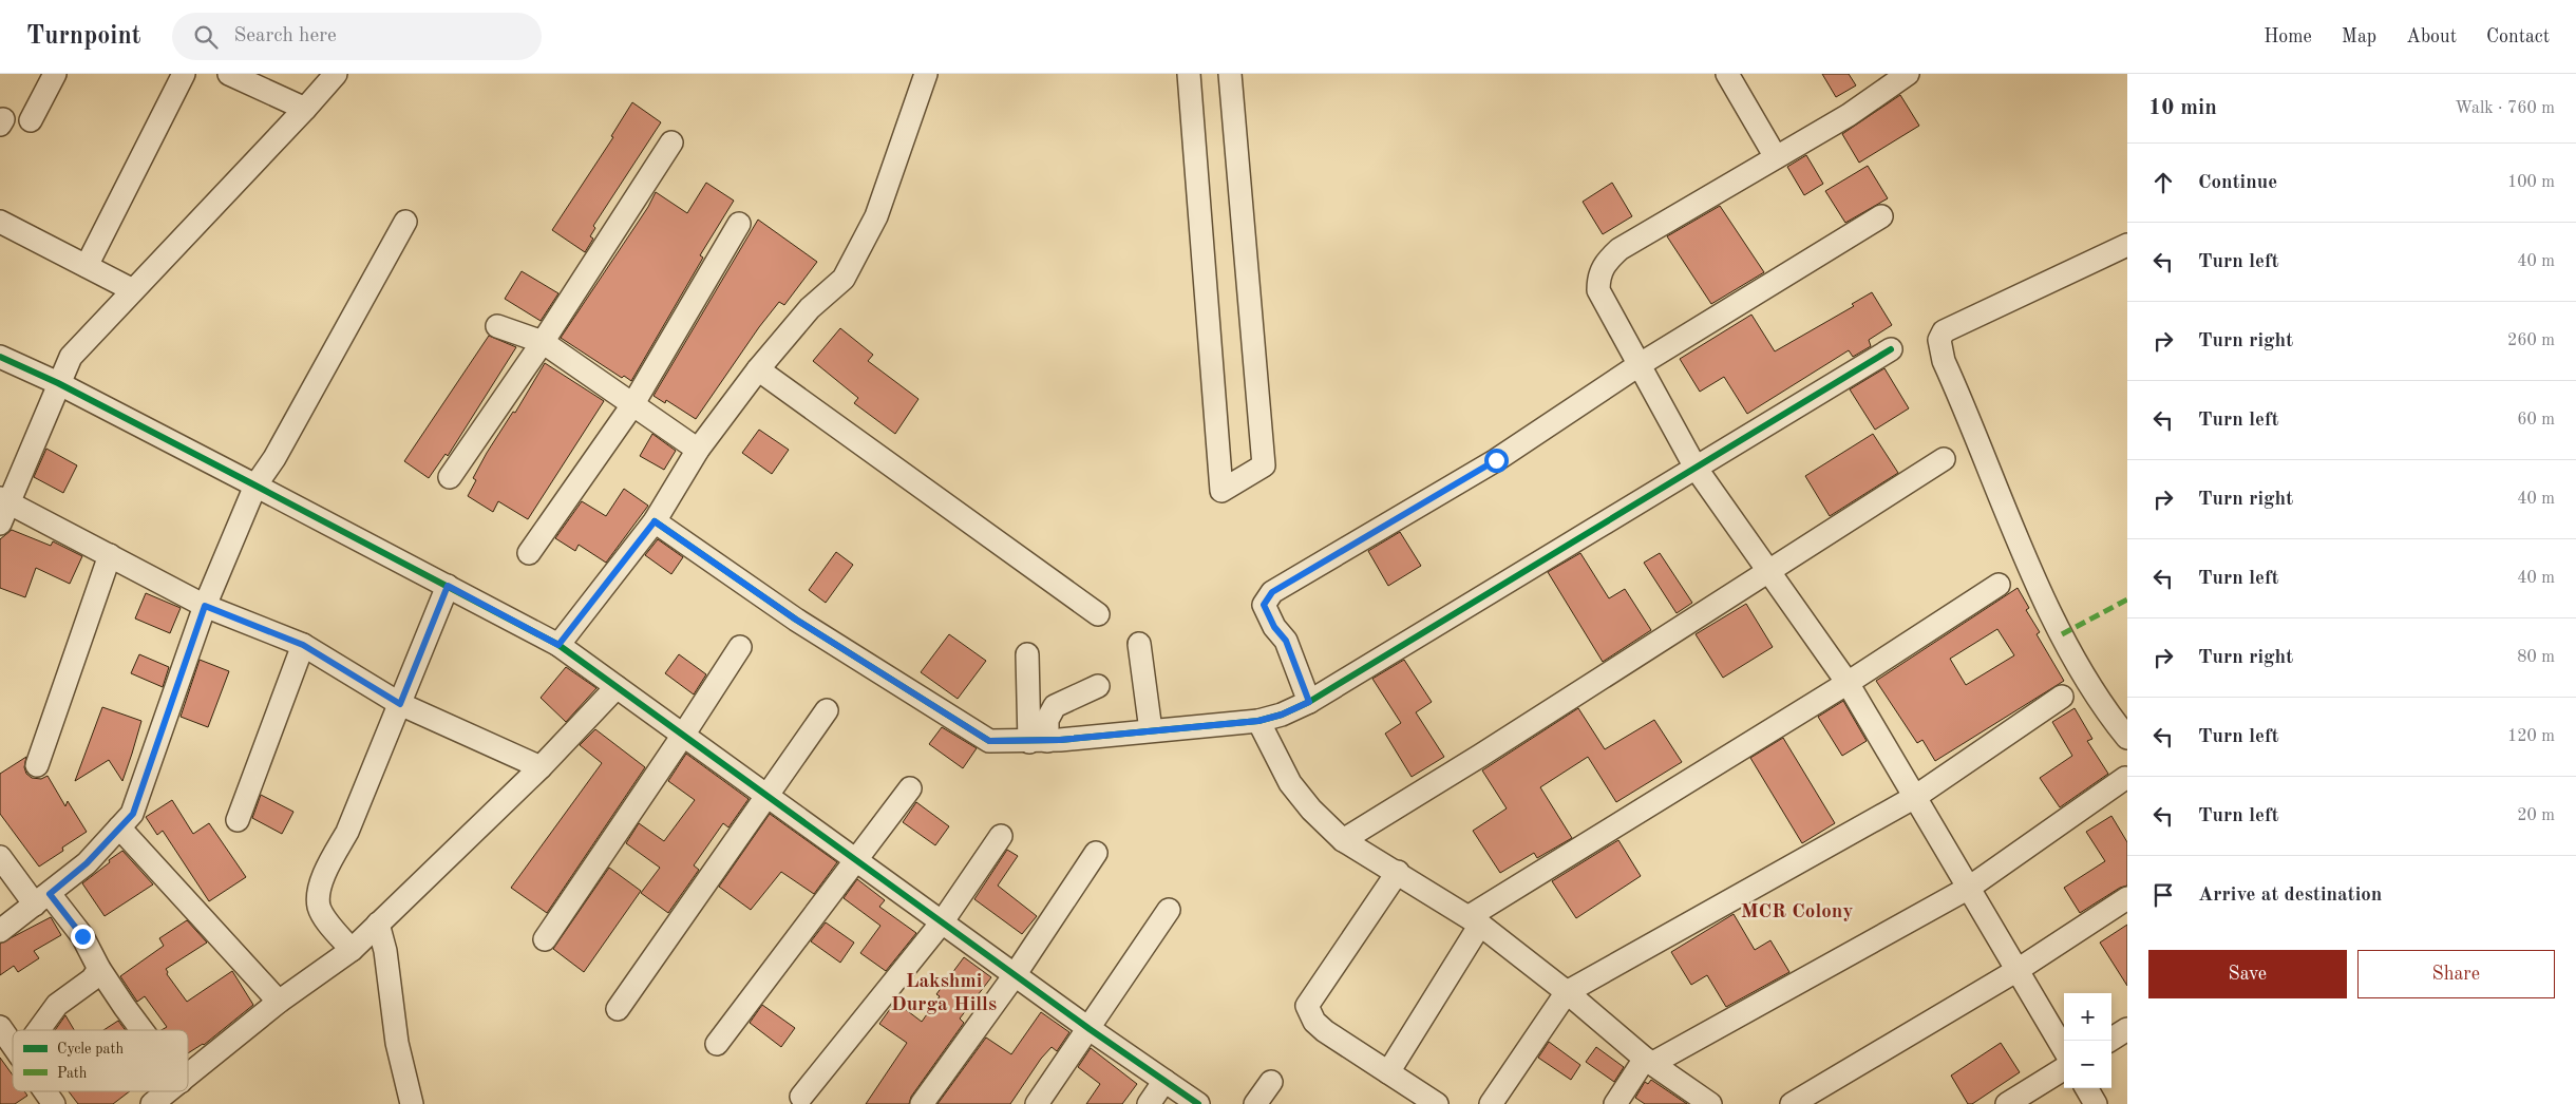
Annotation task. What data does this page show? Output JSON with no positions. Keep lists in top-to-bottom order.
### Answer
{
  "districts": ["MCR Colony", "Lakshmi Durga Hills"],
  "legend": ["Cycle path", "Path"],
  "page": {
    "header": "Turnpoint",
    "search": "Search here",
    "nav": [
      "Home",
      "Map",
      "About",
      "Contact"
    ],
    "heading": ["10 min", "Walk · 760 m"],
    "list": [
      ["Continue", "100 m"],
      ["Turn left", "40 m"],
      ["Turn right", "260 m"],
      ["Turn left", "60 m"],
      ["Turn right", "40 m"],
      ["Turn left", "40 m"],
      ["Turn right", "80 m"],
      ["Turn left", "120 m"],
      ["Turn left", "20 m"],
      "Arrive at destination"
    ],
    "buttons": ["Save", "Share"],
    "map_buttons": ["+", "−"]
  }
}
